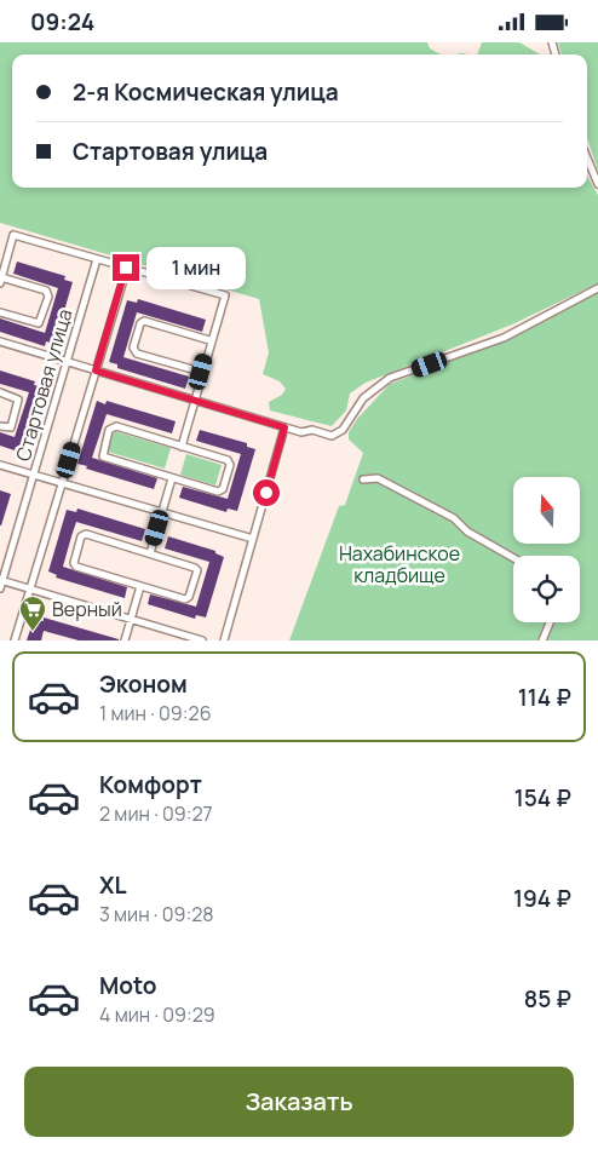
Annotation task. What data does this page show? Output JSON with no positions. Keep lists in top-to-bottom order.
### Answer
{
  "streets": {
    "street": ["Стартовая улица"]
  },
  "parks": ["Нахабинское кладбище"],
  "places": {
    "supermarket": ["Верный"]
  },
  "north": "top",
  "page": {
    "status": "09:24",
    "banner": ["2-я Космическая улица", "Стартовая улица"],
    "bubble": "1 мин",
    "list": [
      {
        "name": "Эконом",
        "note": "1 мин · 09:26",
        "value": "114 ₽"
      },
      {
        "name": "Комфорт",
        "note": "2 мин · 09:27",
        "value": "154 ₽"
      },
      {
        "name": "XL",
        "note": "3 мин · 09:28",
        "value": "194 ₽"
      },
      {
        "name": "Moto",
        "note": "4 мин · 09:29",
        "value": "85 ₽"
      }
    ],
    "buttons": "Заказать"
  }
}
